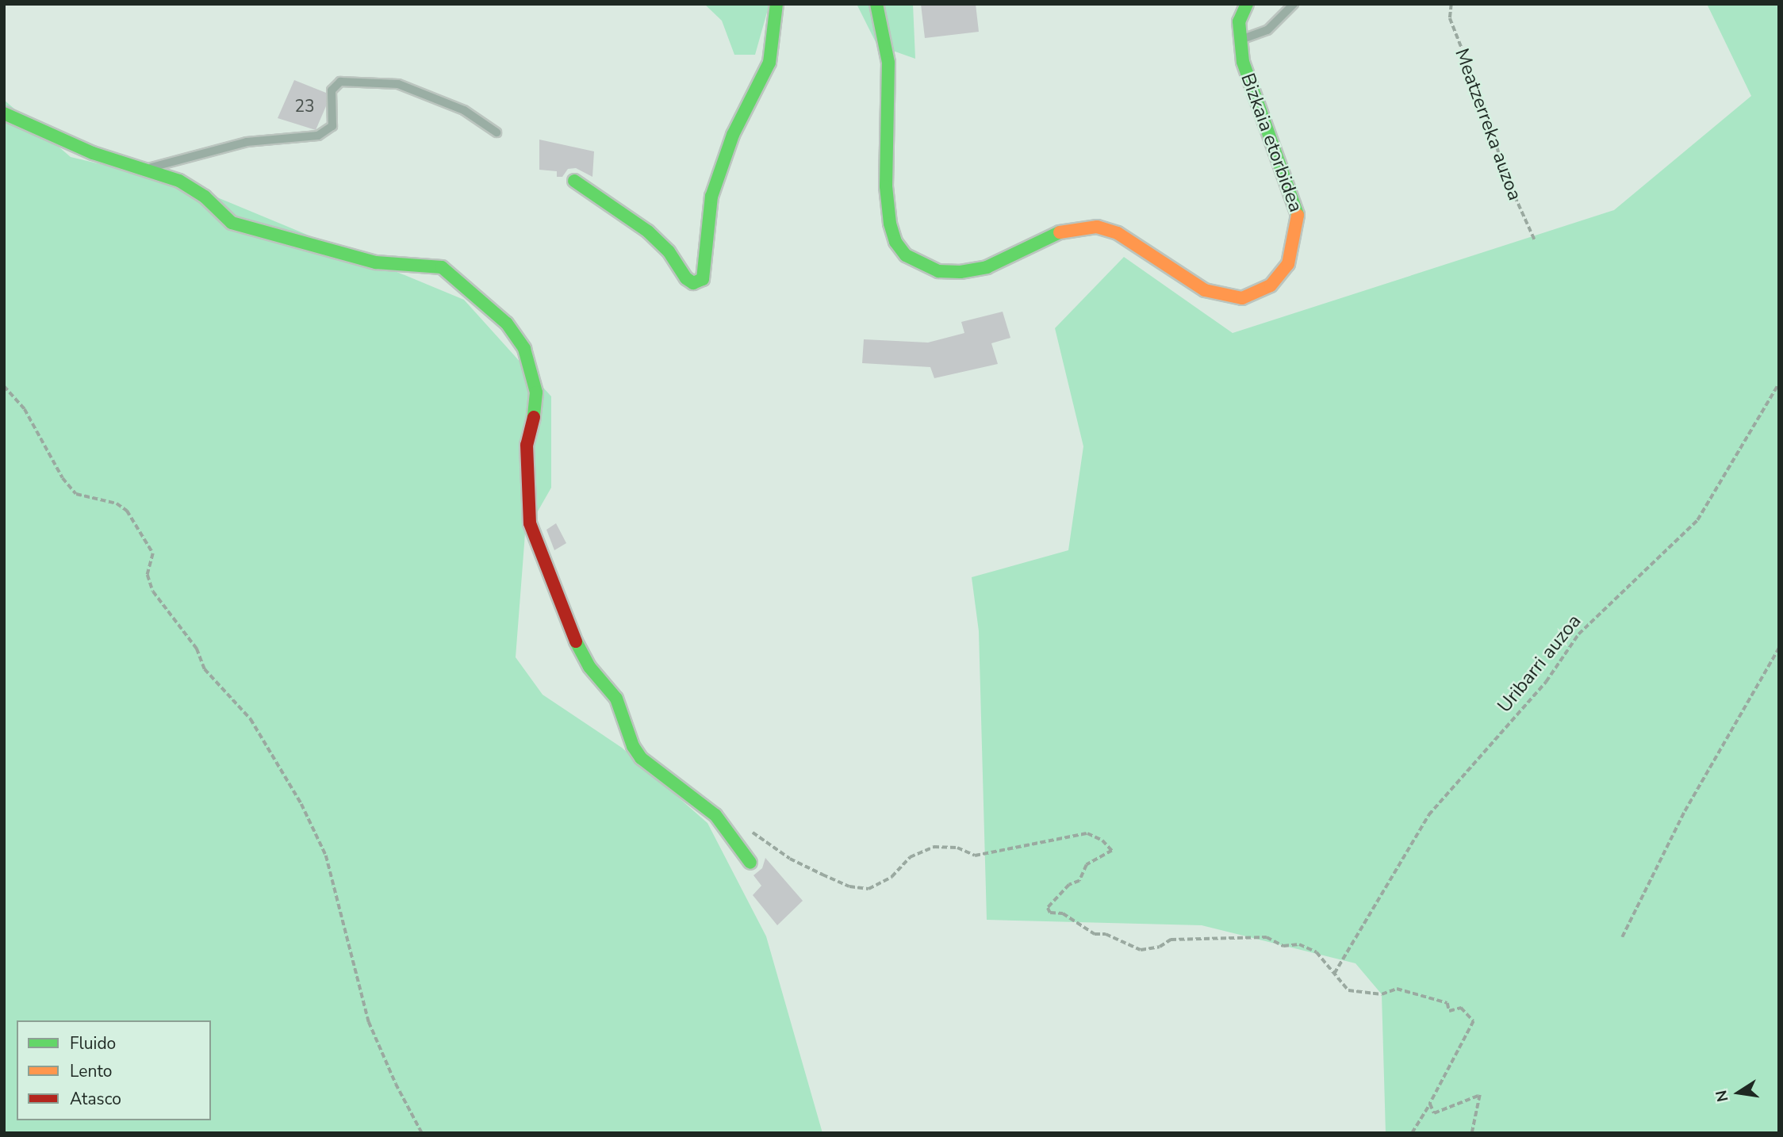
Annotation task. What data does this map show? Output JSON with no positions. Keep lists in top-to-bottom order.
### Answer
{
  "streets": {
    "street": ["Bizkaia etorbidea"],
    "path": ["Meatzerreka auzoa", "Uribarri auzoa"]
  },
  "house_numbers": ["23"],
  "legend": ["Fluido", "Lento", "Atasco"],
  "north": "left"
}
